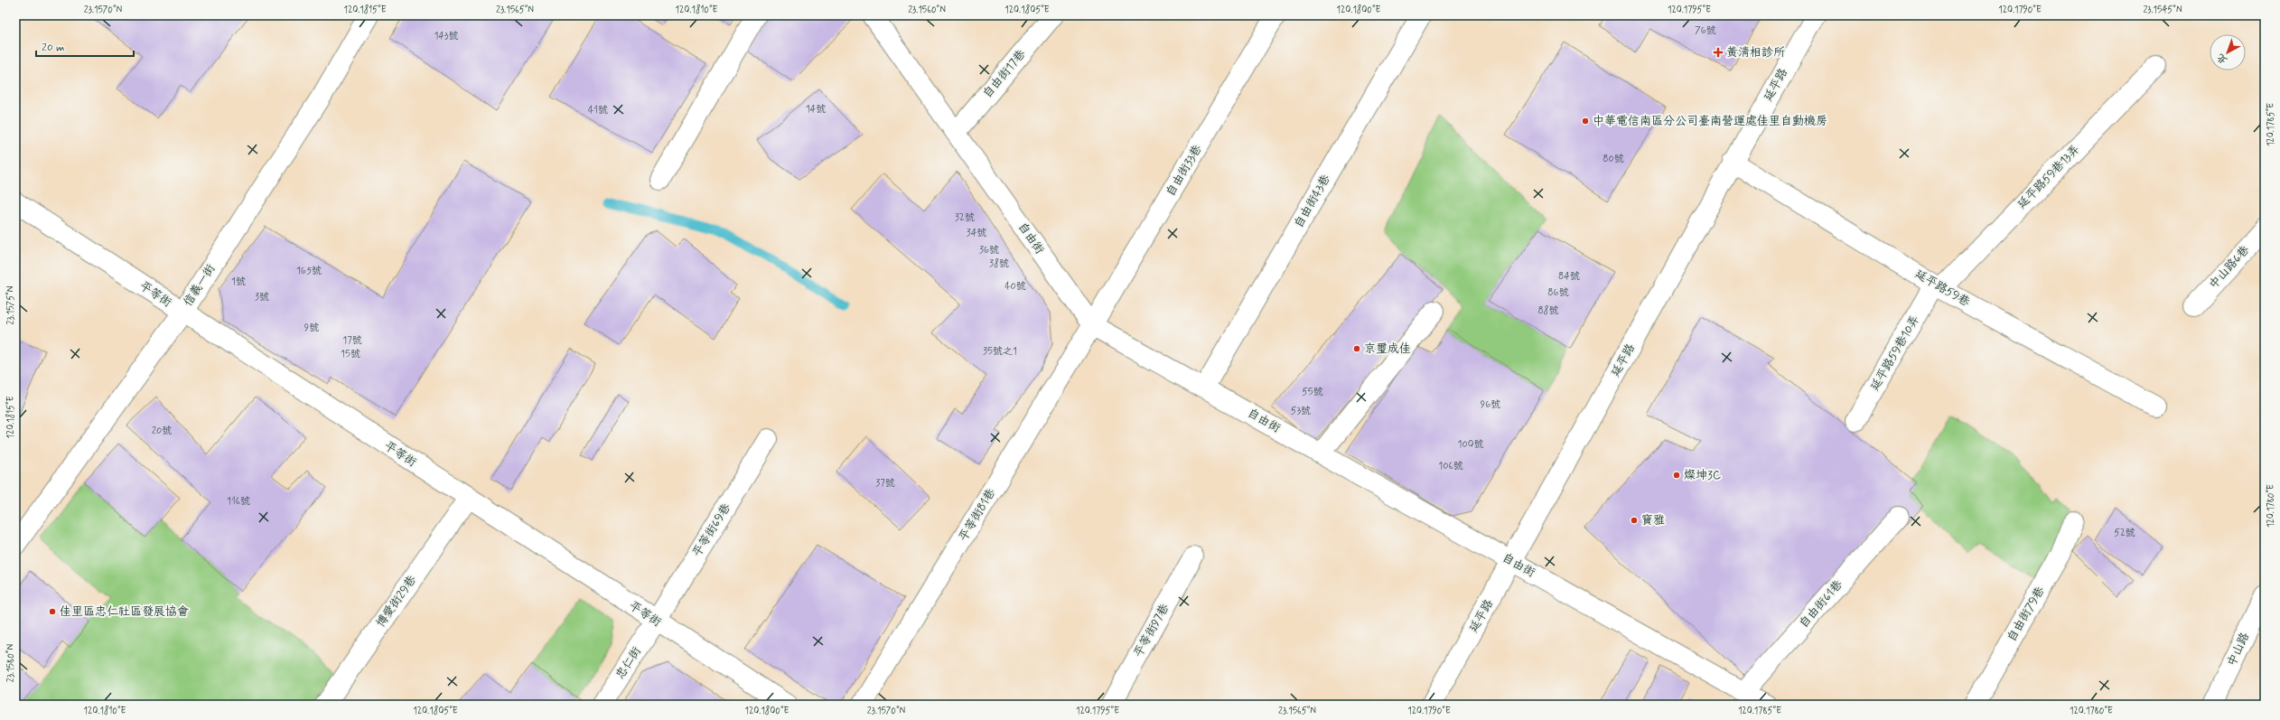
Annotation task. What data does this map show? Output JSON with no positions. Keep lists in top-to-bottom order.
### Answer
{
  "streets": {
    "street": [
      "自由街17巷",
      "延平路",
      "自由街33巷",
      "延平路59巷13弄",
      "自由街43巷",
      "自由街",
      "中山路6巷",
      "信義一街",
      "延平路59巷",
      "平等街",
      "延平路59巷10弄",
      "平等街81巷",
      "平等街69巷",
      "博愛街29巷",
      "自由街61巷",
      "自由街79巷",
      "平等街97巷",
      "中山路",
      "忠仁街"
    ]
  },
  "crossings": [
    ["自由街17巷", "自由街"],
    ["延平路", "自由街"],
    ["延平路", "延平路59巷"],
    ["自由街33巷", "自由街"],
    ["自由街33巷", "平等街81巷"],
    ["延平路59巷13弄", "延平路59巷"],
    ["延平路59巷13弄", "延平路59巷10弄"],
    ["自由街43巷", "自由街"],
    ["自由街", "平等街81巷"],
    ["自由街", "自由街61巷"],
    ["信義一街", "平等街"],
    ["延平路59巷", "延平路59巷10弄"],
    ["平等街", "平等街69巷"],
    ["平等街", "博愛街29巷"],
    ["平等街", "忠仁街"],
    ["平等街69巷", "忠仁街"]
  ],
  "places": {
    "health": ["黃清相診所"],
    "other": [
      "中華電信南區分公司臺南營運處佳里自動機房",
      "京璽成佳",
      "燦坤3C",
      "寶雅",
      "佳里區忠仁社區發展協會"
    ]
  },
  "house_numbers": [
    "76號",
    "143號",
    "14號",
    "41號",
    "80號",
    "32號",
    "34號",
    "36號",
    "38號",
    "165號",
    "84號",
    "1號",
    "40號",
    "86號",
    "3號",
    "88號",
    "9號",
    "17號",
    "35號之1",
    "15號",
    "55號",
    "96號",
    "53號",
    "20號",
    "100號",
    "106號",
    "37號",
    "116號",
    "52號"
  ],
  "scale_bar": "20 m",
  "north": "bottom left",
  "coordinates": [
    "23.1570°N",
    "120.1815°E",
    "23.1565°N",
    "120.1810°E",
    "23.1560°N",
    "120.1805°E",
    "120.1800°E",
    "120.1795°E",
    "120.1790°E",
    "23.1545°N",
    "120.1785°E",
    "23.1575°N",
    "120.1780°E",
    "23.1580°N"
  ]
}
